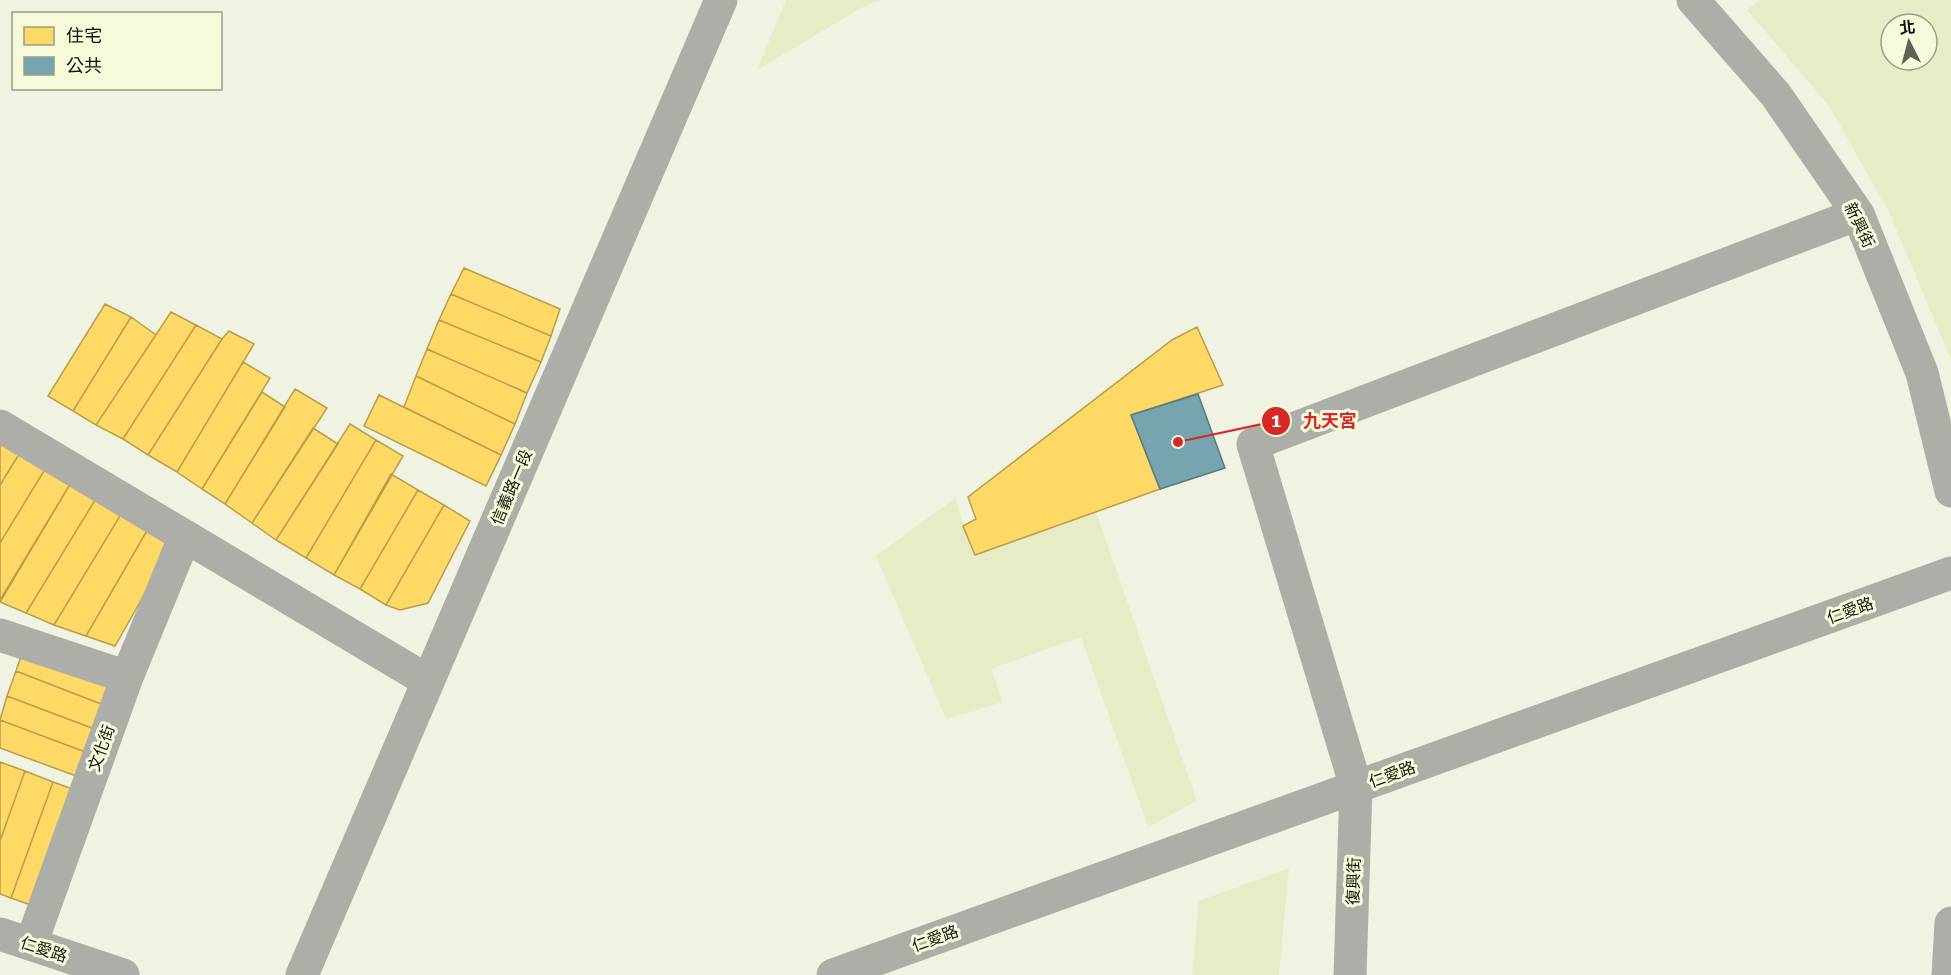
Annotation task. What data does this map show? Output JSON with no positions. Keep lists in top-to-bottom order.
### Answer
{
  "streets": {
    "street": [
      "新興街",
      "信義路一段",
      "仁愛路",
      "文化街",
      "復興街"
    ]
  },
  "crossings": [
    ["新興街", "復興街"],
    ["仁愛路", "文化街"],
    ["仁愛路", "復興街"]
  ],
  "places": ["九天宮"],
  "legend": ["住宅", "公共"],
  "north": "top"
}
